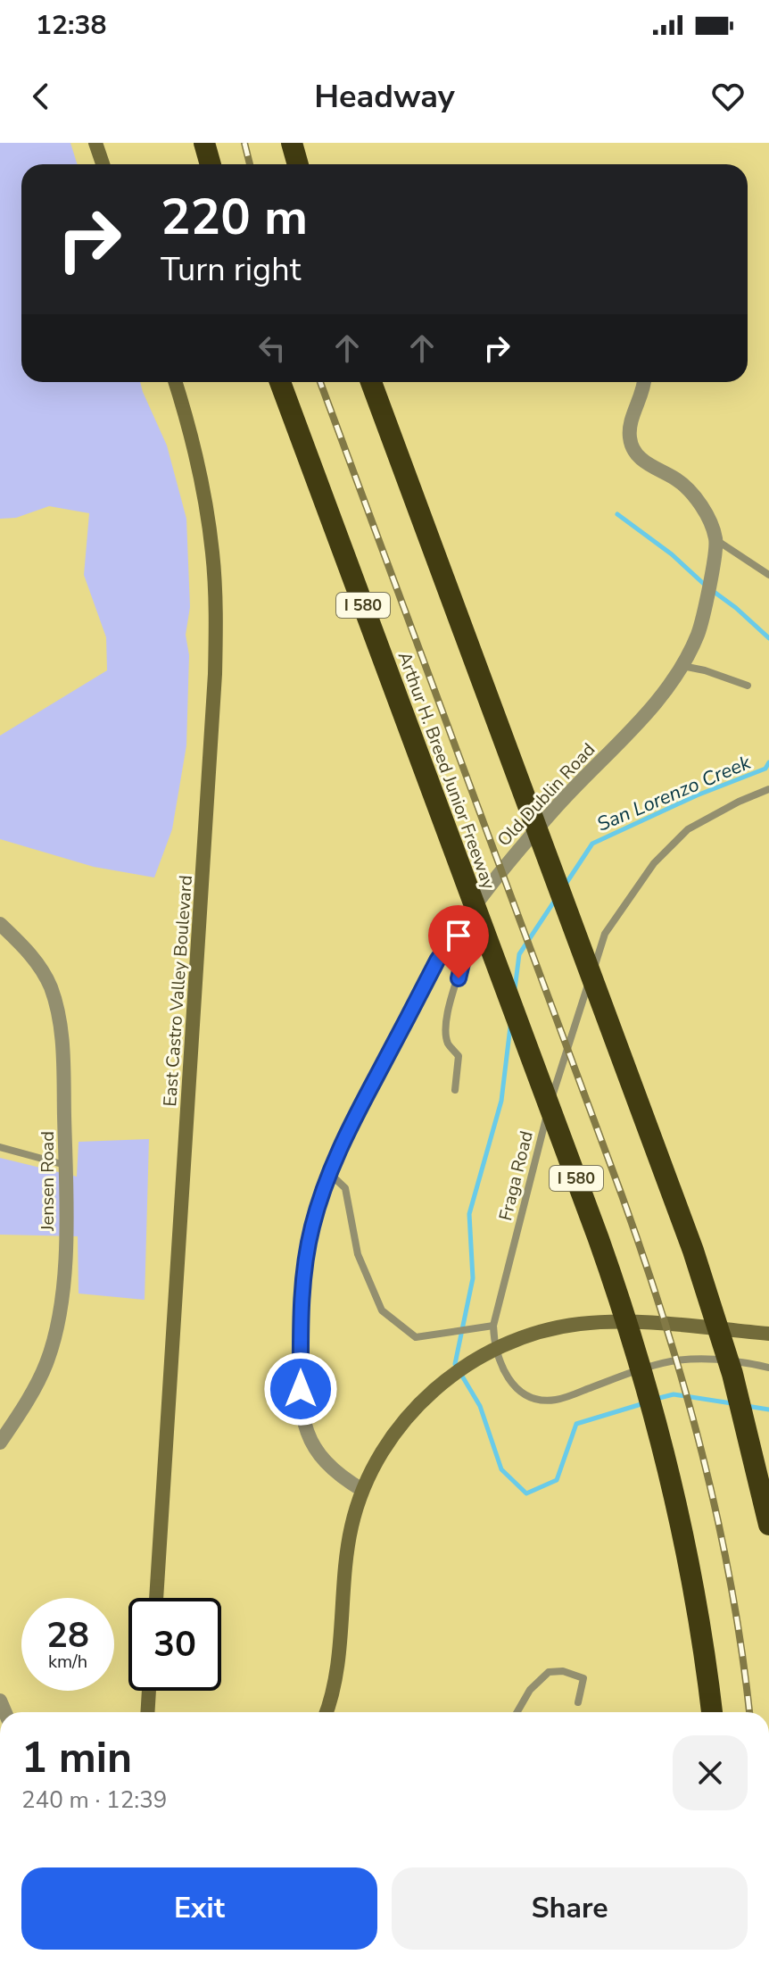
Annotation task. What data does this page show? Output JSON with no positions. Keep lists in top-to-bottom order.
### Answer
{
  "streets": {
    "highway": ["I 580", "Arthur H. Breed Junior Freeway"],
    "main road": ["East Castro Valley Boulevard"],
    "street": ["Old Dublin Road", "Jensen Road"],
    "lane": ["Fraga Road"]
  },
  "water": ["San Lorenzo Creek"],
  "page": {
    "status": "12:38",
    "header": "Headway",
    "turn": ["220 m", "Turn right"],
    "speed": "28 km/h",
    "limit": "30",
    "heading": ["1 min", "240 m · 12:39"],
    "buttons": ["Exit", "Share"]
  }
}
